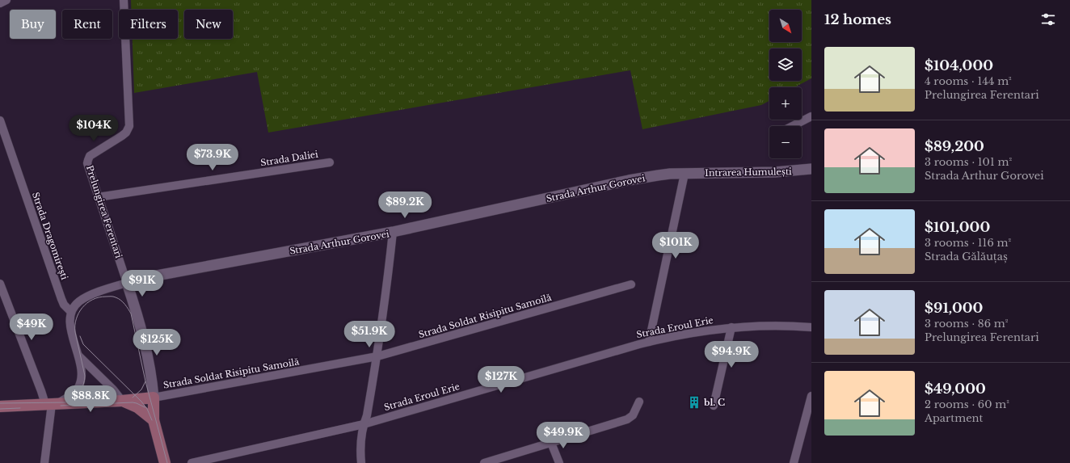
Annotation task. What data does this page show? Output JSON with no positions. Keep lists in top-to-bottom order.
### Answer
{
  "streets": {
    "main road": ["Prelungirea Ferentari"],
    "street": [
      "Strada Daliei",
      "Intrarea Humulești",
      "Strada Arthur Gorovei",
      "Strada Dragomirești",
      "Strada Soldat Risipitu Samoilă",
      "Strada Eroul Erie"
    ]
  },
  "crossings": [
    ["Strada Daliei", "Prelungirea Ferentari"],
    ["Intrarea Humulești", "Strada Arthur Gorovei"],
    ["Strada Arthur Gorovei", "Prelungirea Ferentari"],
    ["Prelungirea Ferentari", "Strada Soldat Risipitu Samoilă"]
  ],
  "places": {
    "building": ["bl. C"]
  },
  "north": "bottom right",
  "page": {
    "heading": "12 homes",
    "map_buttons": ["+", "−"],
    "chip": [
      "Buy",
      "Rent",
      "Filters",
      "New"
    ],
    "list": [
      {
        "name": "$104,000",
        "note": "4 rooms · 144 m² · Prelungirea Ferentari"
      },
      {
        "name": "$89,200",
        "note": "3 rooms · 101 m² · Strada Arthur Gorovei"
      },
      {
        "name": "$101,000",
        "note": "3 rooms · 116 m² · Strada Gălăuțaș"
      },
      {
        "name": "$91,000",
        "note": "3 rooms · 86 m² · Prelungirea Ferentari"
      },
      {
        "name": "$49,000",
        "note": "2 rooms · 60 m² · Apartment"
      }
    ],
    "price": [
      "$104K",
      "$73.9K",
      "$89.2K",
      "$101K",
      "$91K",
      "$49K",
      "$51.9K",
      "$125K",
      "$94.9K",
      "$127K",
      "$88.8K",
      "$49.9K"
    ]
  }
}
